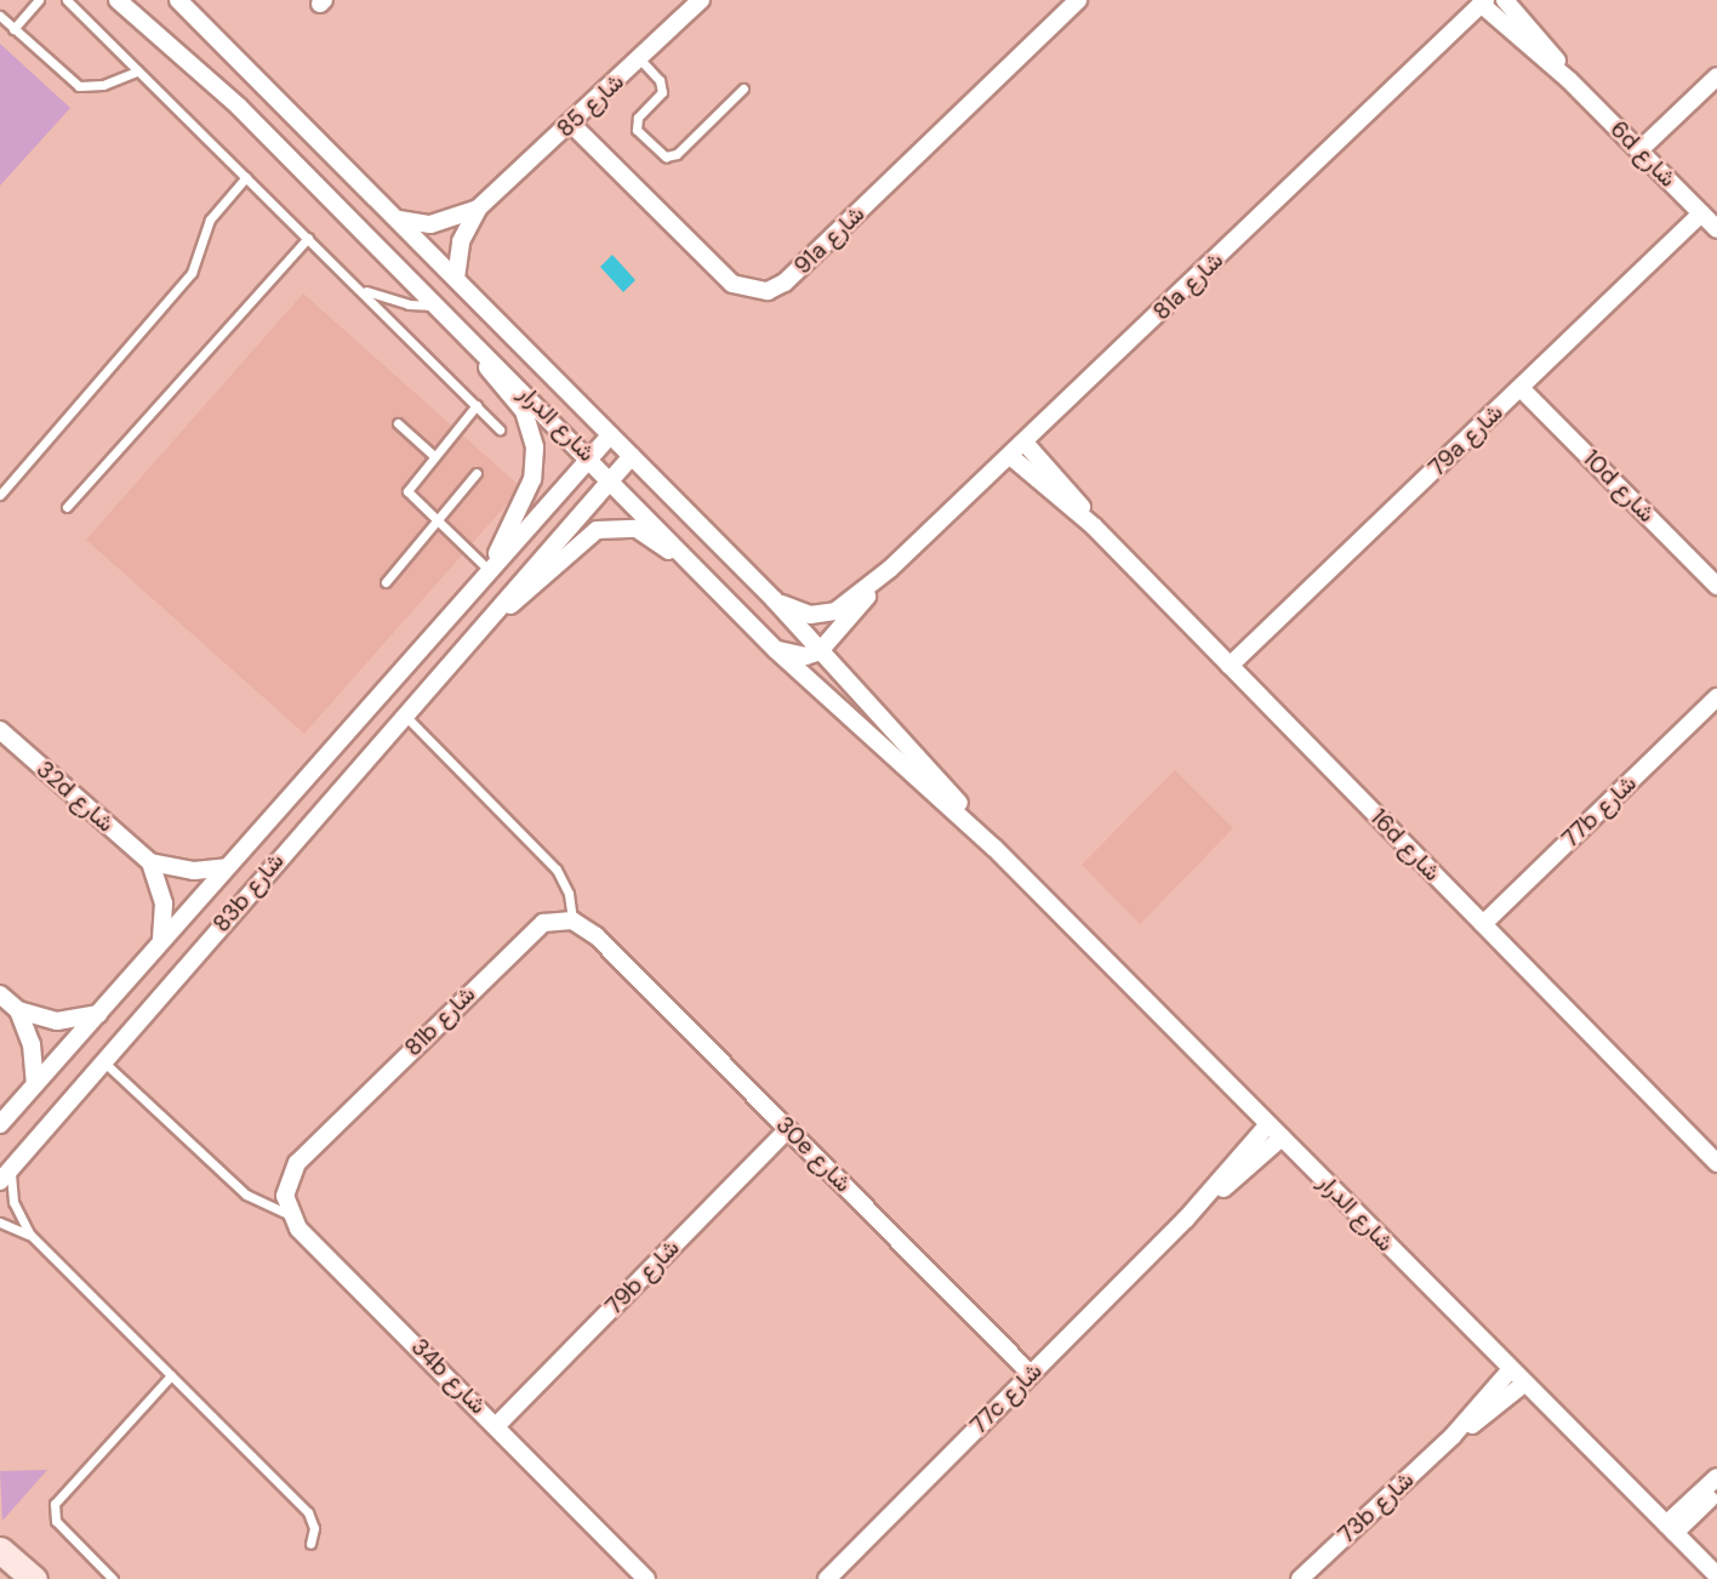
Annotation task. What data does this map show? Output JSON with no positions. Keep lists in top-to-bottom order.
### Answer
{
  "streets": {
    "street": [
      "شارع 85",
      "6d شارع",
      "91a شارع",
      "81a شارع",
      "شارع الدرار",
      "79a شارع",
      "10d شارع",
      "32d شارع",
      "77b شارع",
      "16d شارع",
      "83b شارع",
      "81b شارع",
      "30e شارع",
      "79b شارع",
      "34b شارع",
      "77c شارع",
      "73b شارع"
    ]
  },
  "crossings": [
    ["شارع 85", "91a شارع"],
    ["شارع 85", "شارع الدرار"],
    ["6d شارع", "81a شارع"],
    ["6d شارع", "79a شارع"],
    ["81a شارع", "شارع الدرار"],
    ["81a شارع", "16d شارع"],
    ["شارع الدرار", "83b شارع"],
    ["شارع الدرار", "77c شارع"],
    ["شارع الدرار", "73b شارع"],
    ["79a شارع", "10d شارع"],
    ["79a شارع", "16d شارع"],
    ["77b شارع", "16d شارع"],
    ["81b شارع", "30e شارع"],
    ["81b شارع", "34b شارع"],
    ["30e شارع", "79b شارع"],
    ["30e شارع", "77c شارع"],
    ["79b شارع", "34b شارع"]
  ]
}
